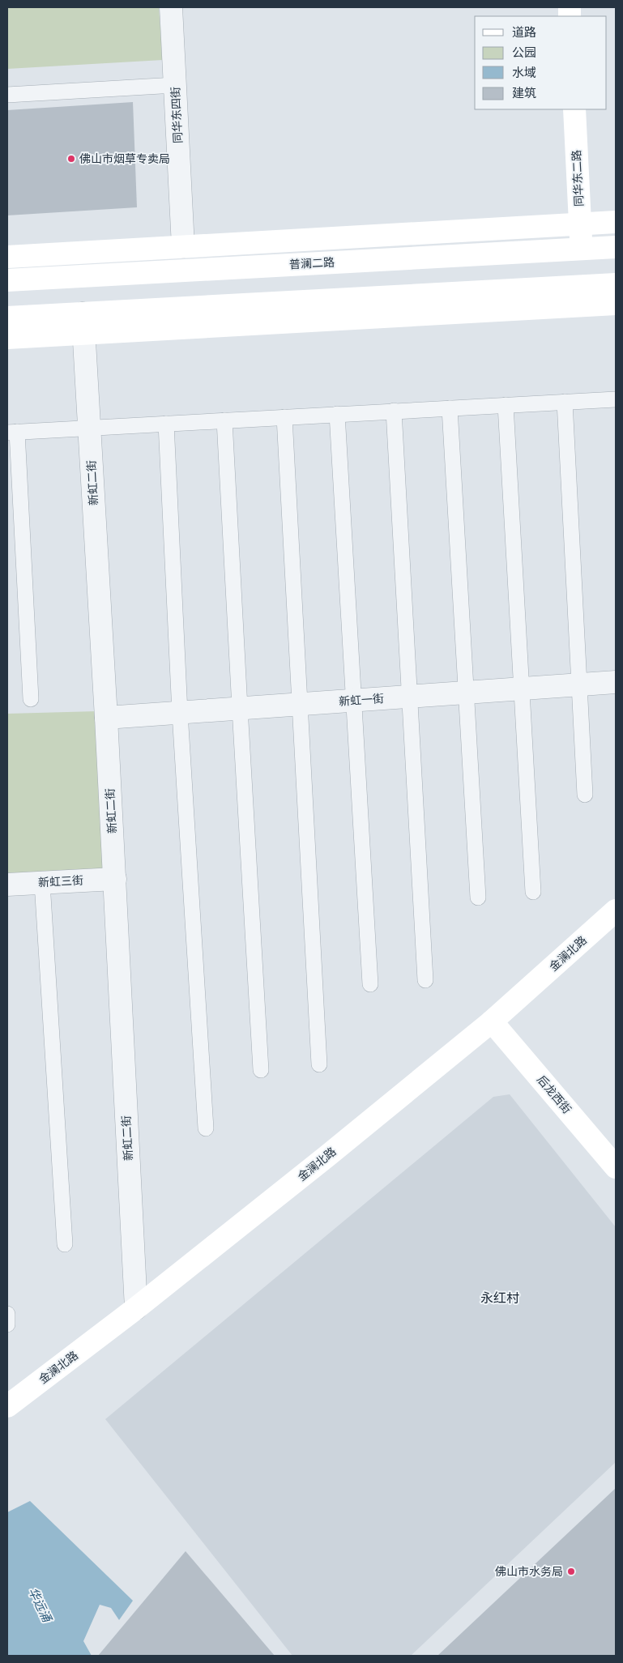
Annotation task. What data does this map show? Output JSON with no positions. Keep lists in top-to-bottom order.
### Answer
{
  "streets": {
    "main road": [
      "同华东二路",
      "普澜二路",
      "金澜北路",
      "后龙西街"
    ],
    "street": [
      "同华东四街",
      "新虹二街",
      "新虹一街",
      "新虹三街"
    ]
  },
  "crossings": [
    ["同华东二路", "普澜二路"],
    ["新虹二街", "新虹一街"],
    ["新虹二街", "新虹三街"],
    ["新虹二街", "金澜北路"],
    ["金澜北路", "后龙西街"]
  ],
  "districts": ["永红村"],
  "water": ["华远涌"],
  "places": ["佛山市烟草专卖局", "佛山市水务局"],
  "legend": [
    "道路",
    "公园",
    "水域",
    "建筑"
  ]
}
